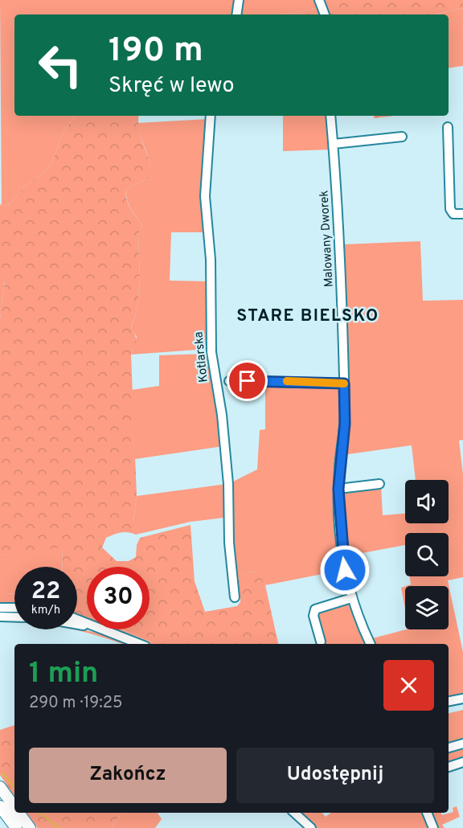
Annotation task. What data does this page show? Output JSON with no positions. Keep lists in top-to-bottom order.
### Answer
{
  "streets": {
    "street": ["Malowany Dworek", "Kotlarska"]
  },
  "districts": ["STARE BIELSKO"],
  "page": {
    "turn": ["190 m", "Skręć w lewo"],
    "speed": "22 km/h",
    "limit": "30",
    "heading": ["1 min", "290 m · 19:25"],
    "buttons": ["Zakończ", "Udostępnij"]
  }
}
